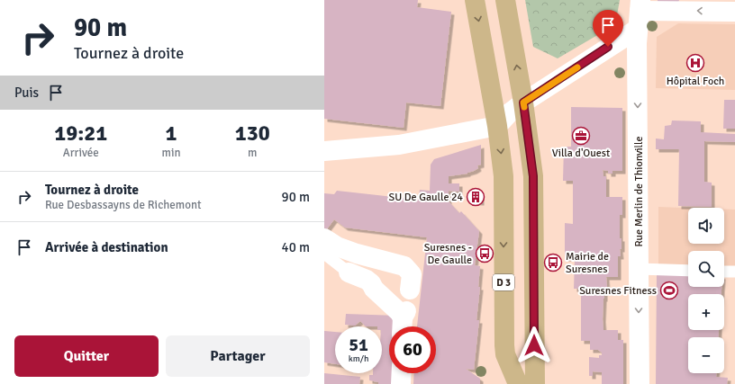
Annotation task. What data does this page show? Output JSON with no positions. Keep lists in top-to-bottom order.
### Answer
{
  "streets": {
    "main road": ["D 3"],
    "street": ["Rue Merlin de Thionville"]
  },
  "one_way": ["Rue Merlin de Thionville"],
  "places": {
    "hospital": ["Hôpital Foch"],
    "office": ["Villa d'Ouest"],
    "building": ["SU De Gaulle 24"],
    "bus stop": ["Suresnes - De Gaulle", "Mairie de Suresnes"],
    "sports": ["Suresnes Fitness"]
  },
  "page": {
    "turn": ["90 m", "Tournez à droite"],
    "then": "Puis",
    "eta": [
      "19:21",
      "Arrivée",
      "1",
      "min",
      "130",
      "m"
    ],
    "list": [
      {
        "name": "Tournez à droite",
        "note": "Rue Desbassayns de Richemont",
        "value": "90 m"
      },
      {
        "name": "Arrivée à destination",
        "value": "40 m"
      }
    ],
    "map_buttons": ["+", "−"],
    "speed": "51 km/h",
    "limit": "60",
    "buttons": ["Quitter", "Partager"]
  }
}
